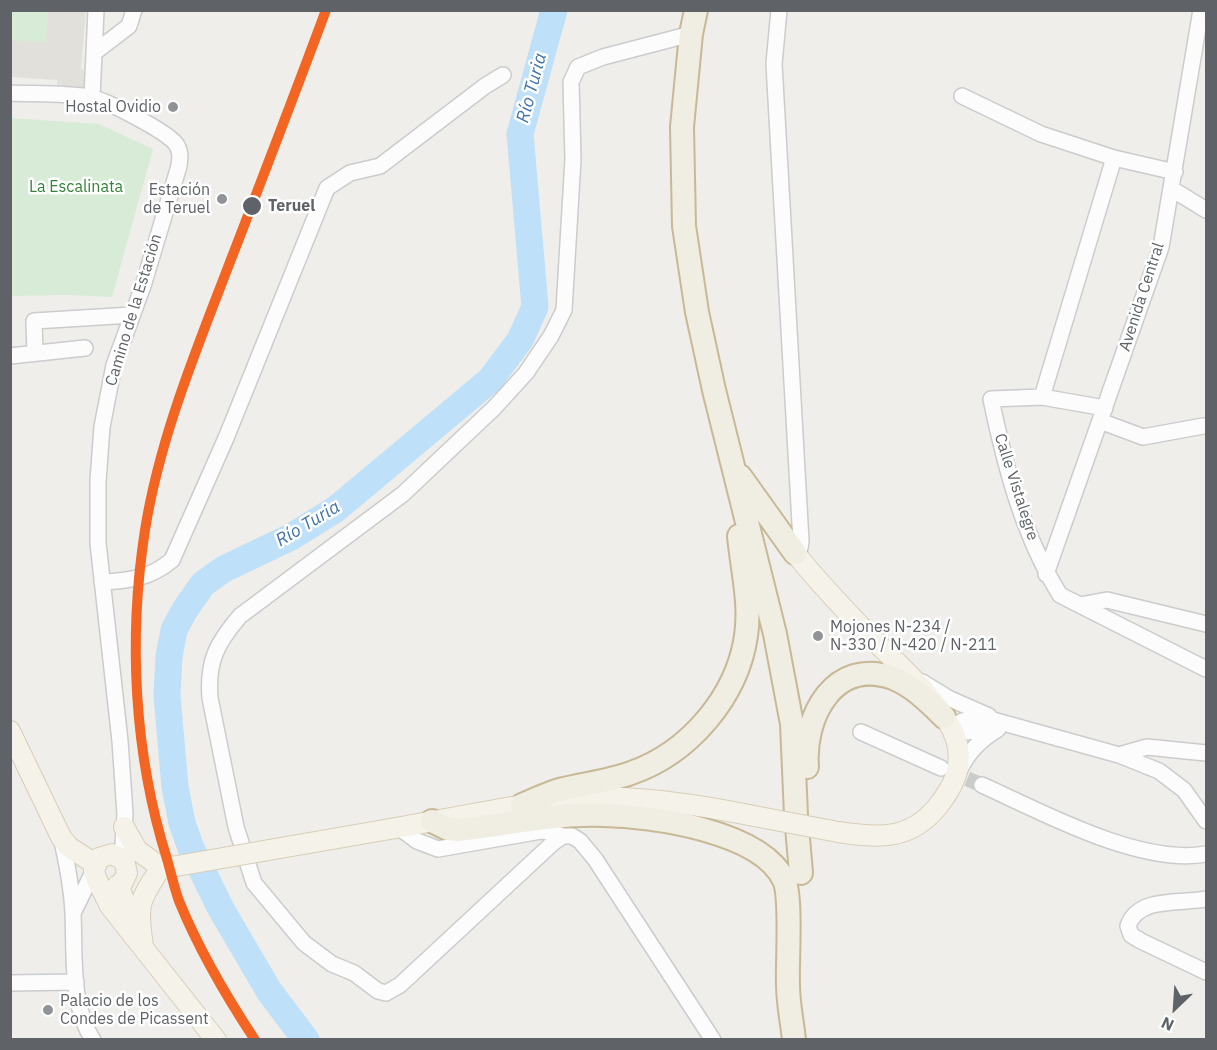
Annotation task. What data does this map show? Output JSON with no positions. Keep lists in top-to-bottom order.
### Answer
{
  "streets": {
    "street": ["Avenida Central", "Camino de la Estación", "Calle Vistalegre"]
  },
  "crossings": [
    ["Avenida Central", "Calle Vistalegre"]
  ],
  "water": ["Río Turia"],
  "parks": ["La Escalinata"],
  "places": [
    "Hostal Ovidio",
    "Estación de Teruel",
    "Teruel",
    "Mojones N-234 / N-330 / N-420 / N-211",
    "Palacio de los Condes de Picassent"
  ],
  "north": "bottom left"
}
